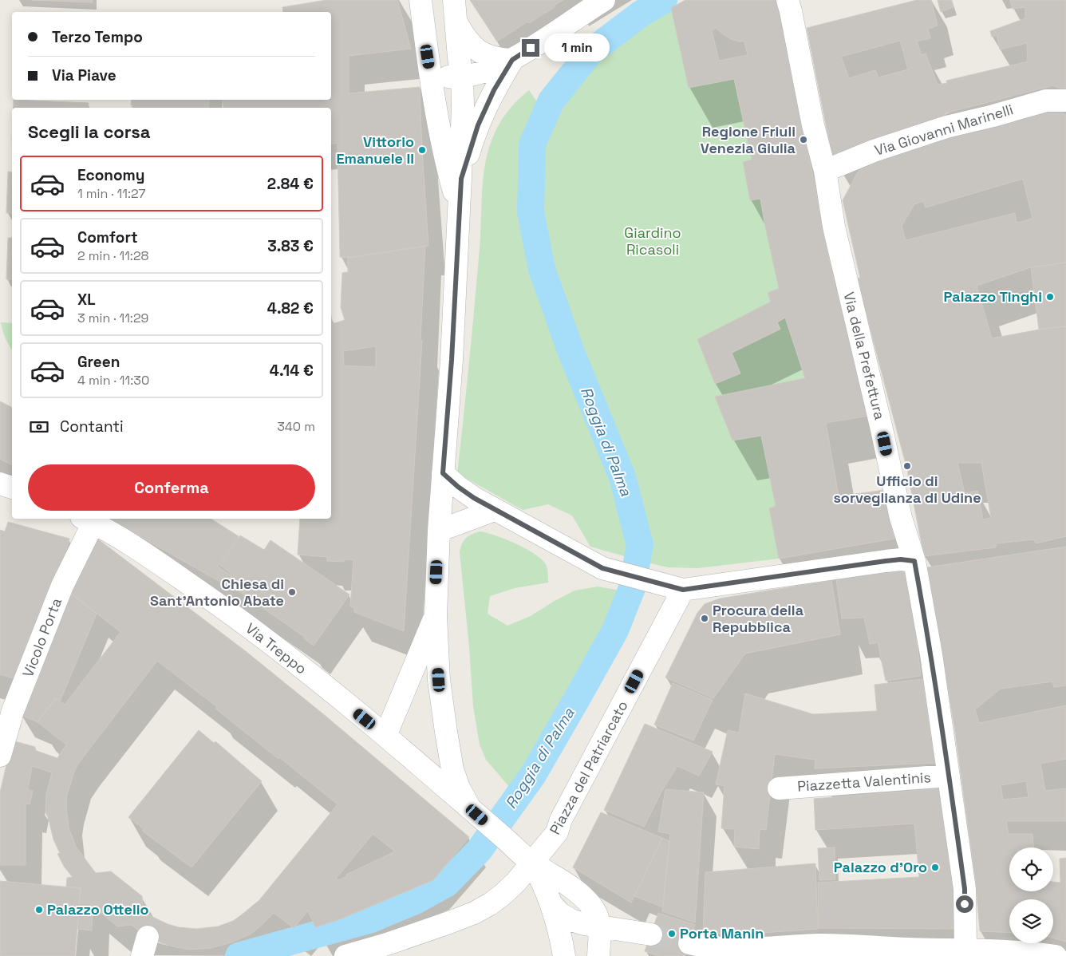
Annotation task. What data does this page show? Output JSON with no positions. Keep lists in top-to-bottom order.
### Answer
{
  "streets": {
    "street": [
      "Via Giovanni Marinelli",
      "Via della Prefettura",
      "Vicolo Porta",
      "Via Treppo",
      "Piazza del Patriarcato",
      "Piazzetta Valentinis"
    ]
  },
  "crossings": [
    ["Via Giovanni Marinelli", "Via della Prefettura"],
    ["Via della Prefettura", "Piazzetta Valentinis"],
    ["Vicolo Porta", "Via Treppo"]
  ],
  "water": ["Roggia di Palma"],
  "parks": ["Giardino Ricasoli"],
  "places": [
    "Regione Friuli Venezia Giulia",
    "Vittorio Emanuele II",
    "Palazzo Tinghi",
    "Ufficio di sorveglianza di Udine",
    "Chiesa di Sant'Antonio Abate",
    "Procura della Repubblica",
    "Palazzo d'Oro",
    "Palazzo Ottelio",
    "Porta Manin"
  ],
  "page": {
    "banner": ["Terzo Tempo", "Via Piave"],
    "bubble": "1 min",
    "heading": "Scegli la corsa",
    "list": [
      {
        "name": "Economy",
        "note": "1 min · 11:27",
        "value": "2.84 €"
      },
      {
        "name": "Comfort",
        "note": "2 min · 11:28",
        "value": "3.83 €"
      },
      {
        "name": "XL",
        "note": "3 min · 11:29",
        "value": "4.82 €"
      },
      {
        "name": "Green",
        "note": "4 min · 11:30",
        "value": "4.14 €"
      }
    ],
    "pay": ["Contanti", "340 m"],
    "buttons": "Conferma"
  }
}
